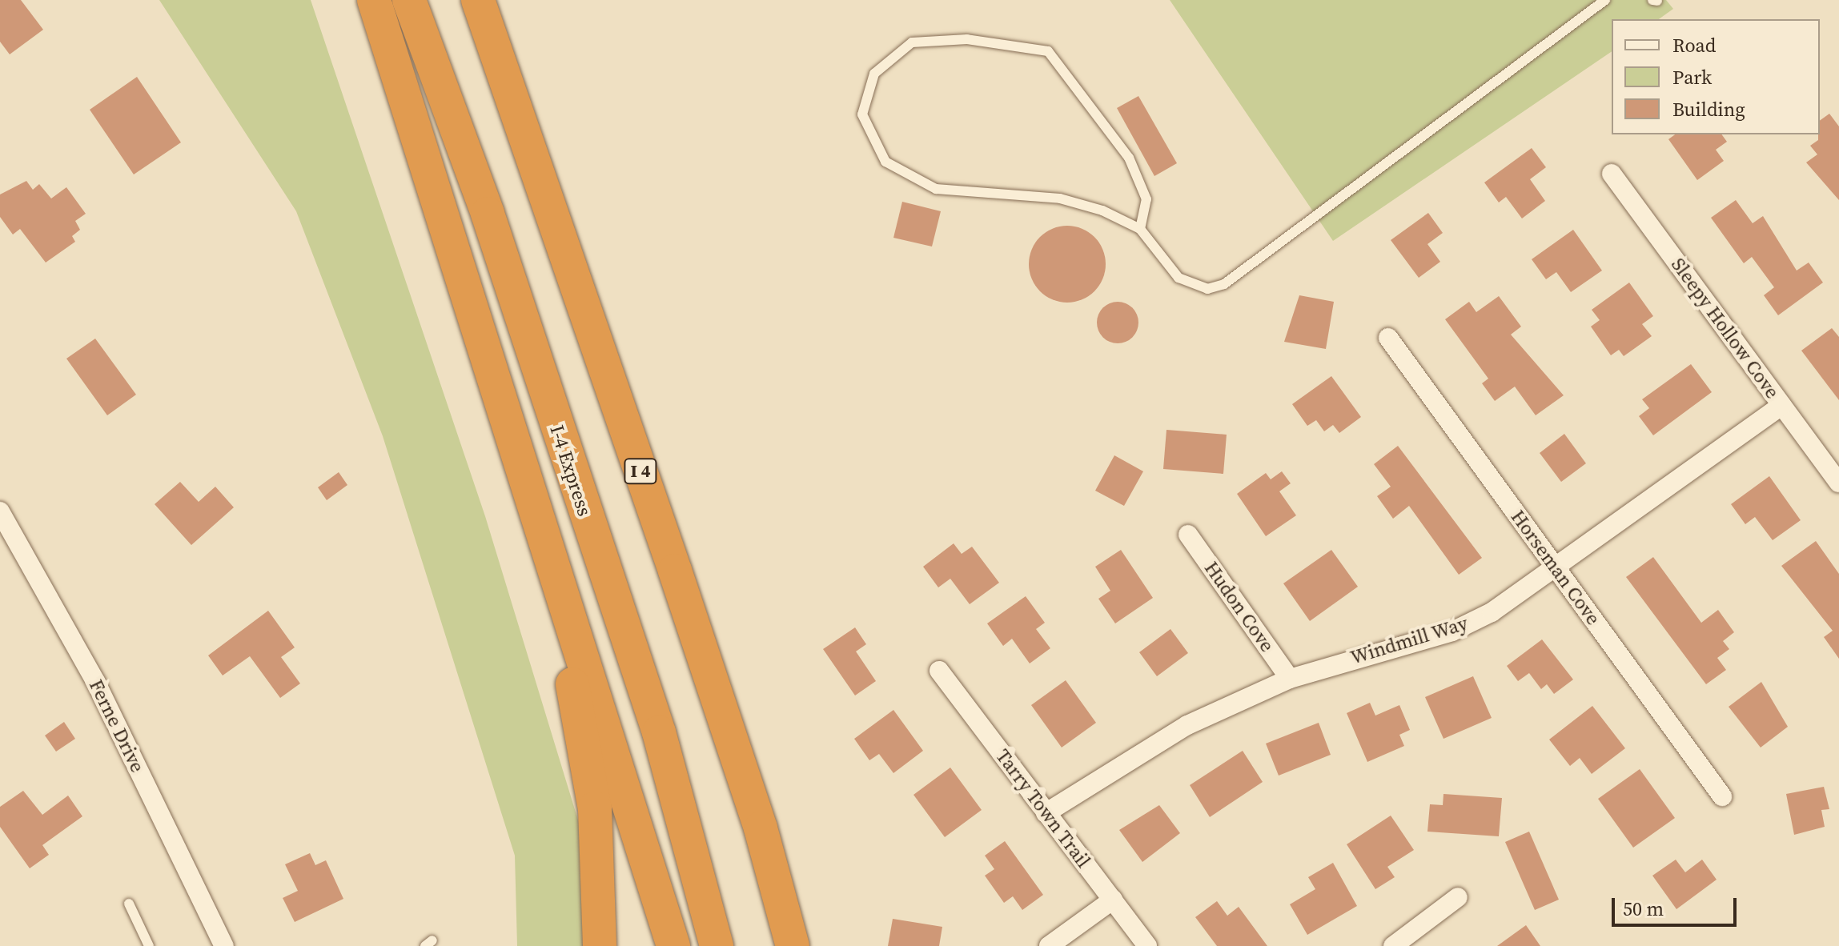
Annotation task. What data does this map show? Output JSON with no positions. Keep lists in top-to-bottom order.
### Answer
{
  "streets": {
    "highway": ["I-4 Express", "I 4"],
    "street": [
      "Sleepy Hollow Cove",
      "Horseman Cove",
      "Hudon Cove",
      "Windmill Way",
      "Ferne Drive",
      "Tarry Town Trail"
    ]
  },
  "crossings": [
    ["Sleepy Hollow Cove", "Windmill Way"],
    ["Horseman Cove", "Windmill Way"],
    ["Hudon Cove", "Windmill Way"],
    ["Windmill Way", "Tarry Town Trail"]
  ],
  "legend": ["Road", "Park", "Building"],
  "scale_bar": "50 m"
}
